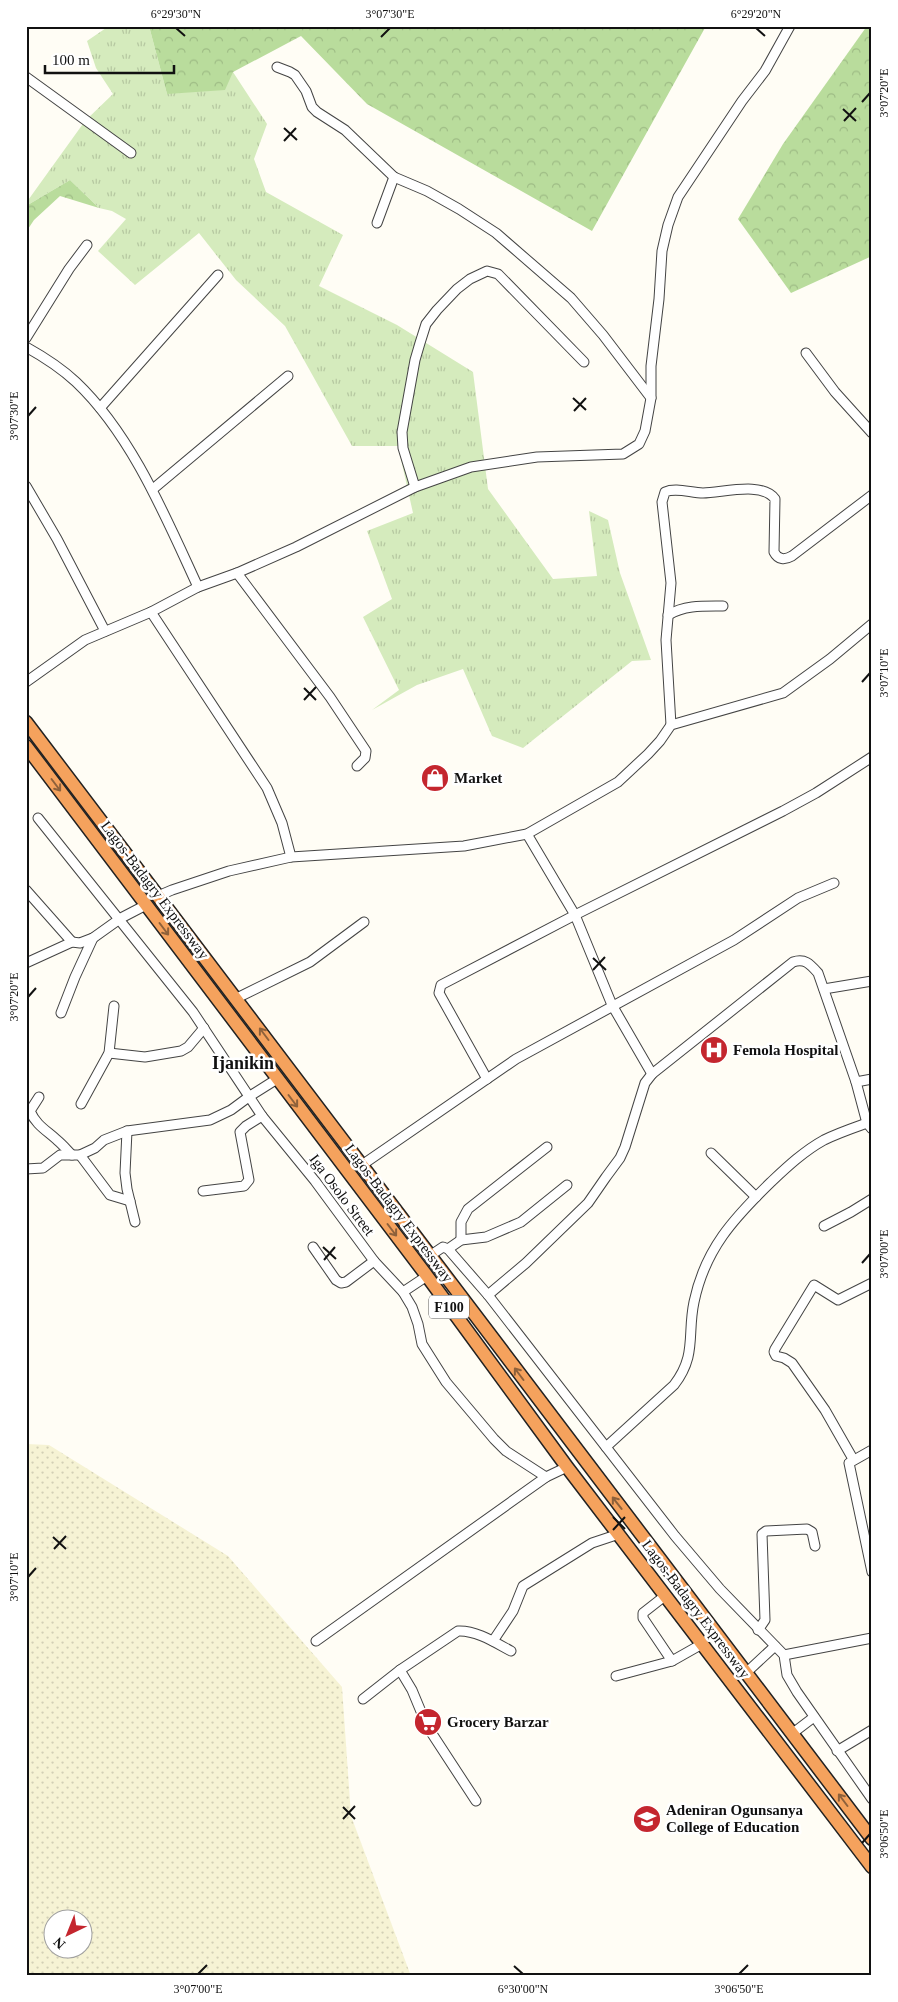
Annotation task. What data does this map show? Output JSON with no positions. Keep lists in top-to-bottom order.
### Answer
{
  "streets": {
    "highway": ["Lagos-Badagry Expressway", "F100"],
    "street": ["Iga Osolo Street"]
  },
  "districts": ["Ijanikin"],
  "places": {
    "shop": ["Market"],
    "hospital": ["Femola Hospital"],
    "supermarket": ["Grocery Barzar"],
    "school or university": ["Adeniran Ogunsanya College of Education"]
  },
  "scale_bar": "100 m",
  "north": "bottom left",
  "coordinates": [
    "6°29'30\"N",
    "3°07'30\"E",
    "6°29'20\"N",
    "3°07'20\"E",
    "3°07'10\"E",
    "3°07'00\"E",
    "3°06'50\"E",
    "6°30'00\"N"
  ]
}
